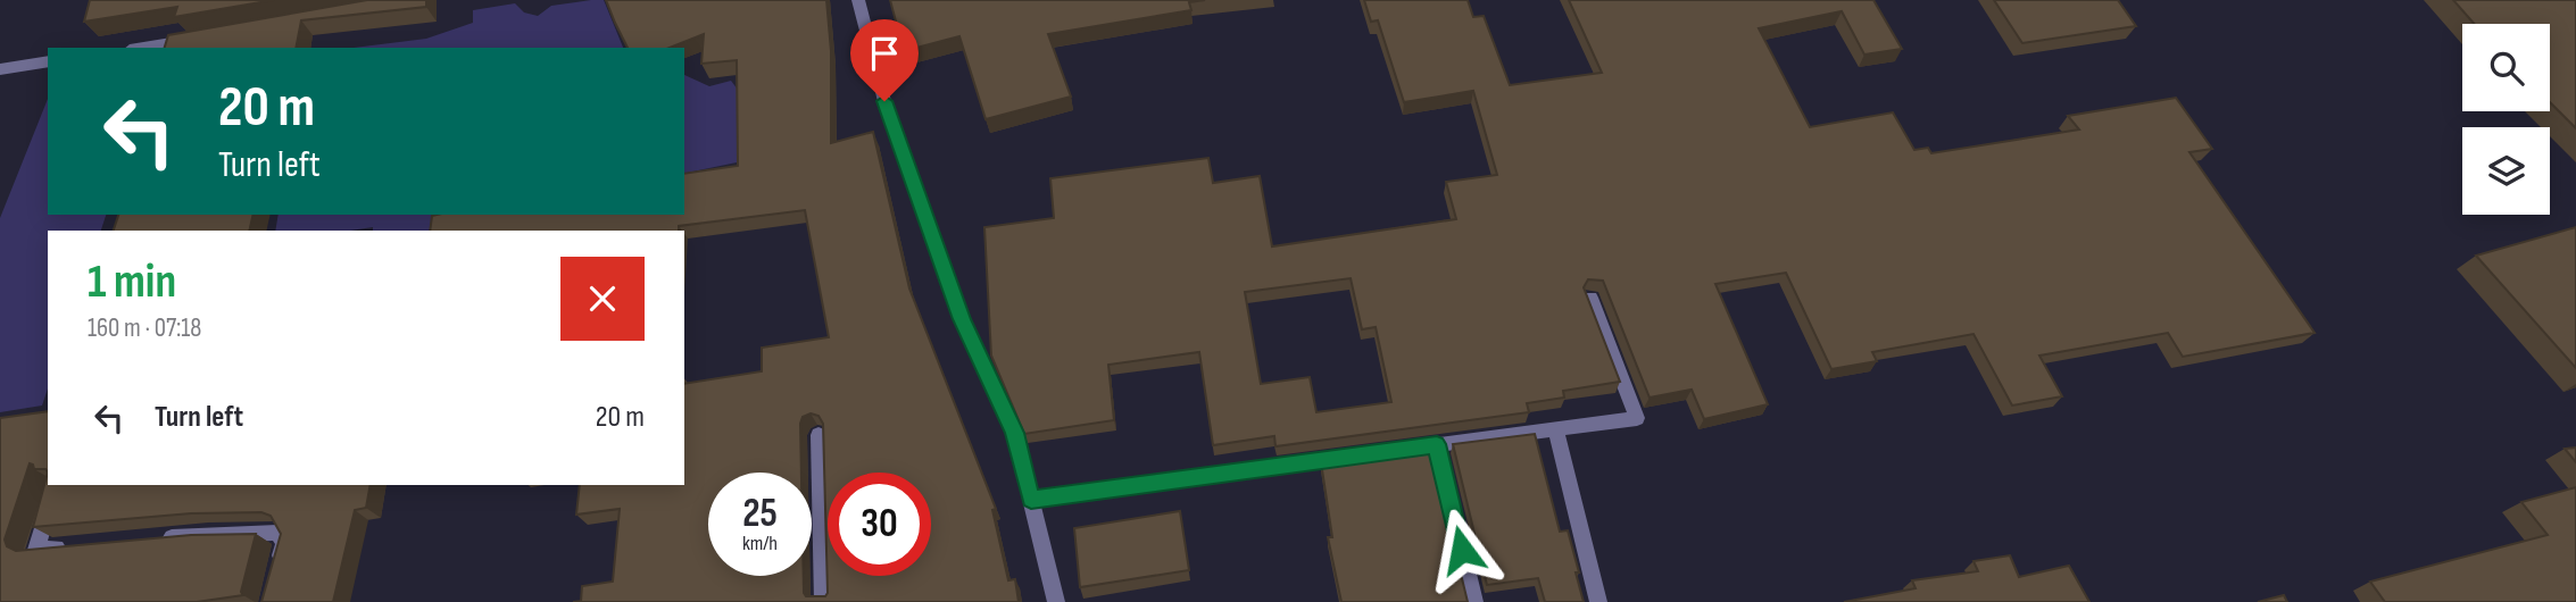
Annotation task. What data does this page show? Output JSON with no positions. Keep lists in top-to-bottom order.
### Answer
{
  "page": {
    "turn": ["20 m", "Turn left"],
    "heading": ["1 min", "160 m · 07:18"],
    "list": [
      {
        "name": "Turn left",
        "value": "20 m"
      }
    ],
    "speed": "25 km/h",
    "limit": "30"
  }
}
